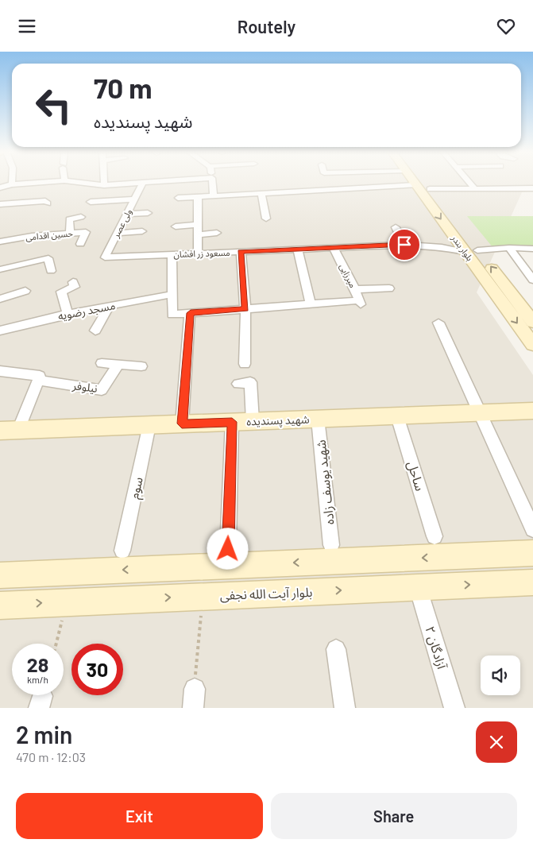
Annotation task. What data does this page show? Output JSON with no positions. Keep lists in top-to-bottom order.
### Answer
{
  "streets": {
    "main road": ["بلوار بندر", "شهید پسندیده", "بلوار آیت الله نجفی"],
    "street": [
      "ولی عصر",
      "حسین اقدامی",
      "مسعود زر افشان",
      "میرزایی",
      "مسجد رضویه",
      "نیلوفر",
      "ساحل",
      "شهید یوسف زاده",
      "سوم",
      "آزادگان ۲"
    ]
  },
  "crossings": [
    ["ولی عصر", "مسعود زر افشان"],
    ["بلوار بندر", "مسعود زر افشان"],
    ["مسعود زر افشان", "میرزایی"],
    ["شهید پسندیده", "ساحل"],
    ["شهید پسندیده", "شهید یوسف زاده"],
    ["شهید پسندیده", "سوم"],
    ["بلوار آیت الله نجفی", "آزادگان ۲"]
  ],
  "page": {
    "header": "Routely",
    "turn": ["70 m", "شهید پسندیده"],
    "speed": "28 km/h",
    "limit": "30",
    "heading": ["2 min", "470 m · 12:03"],
    "buttons": ["Exit", "Share"]
  }
}
